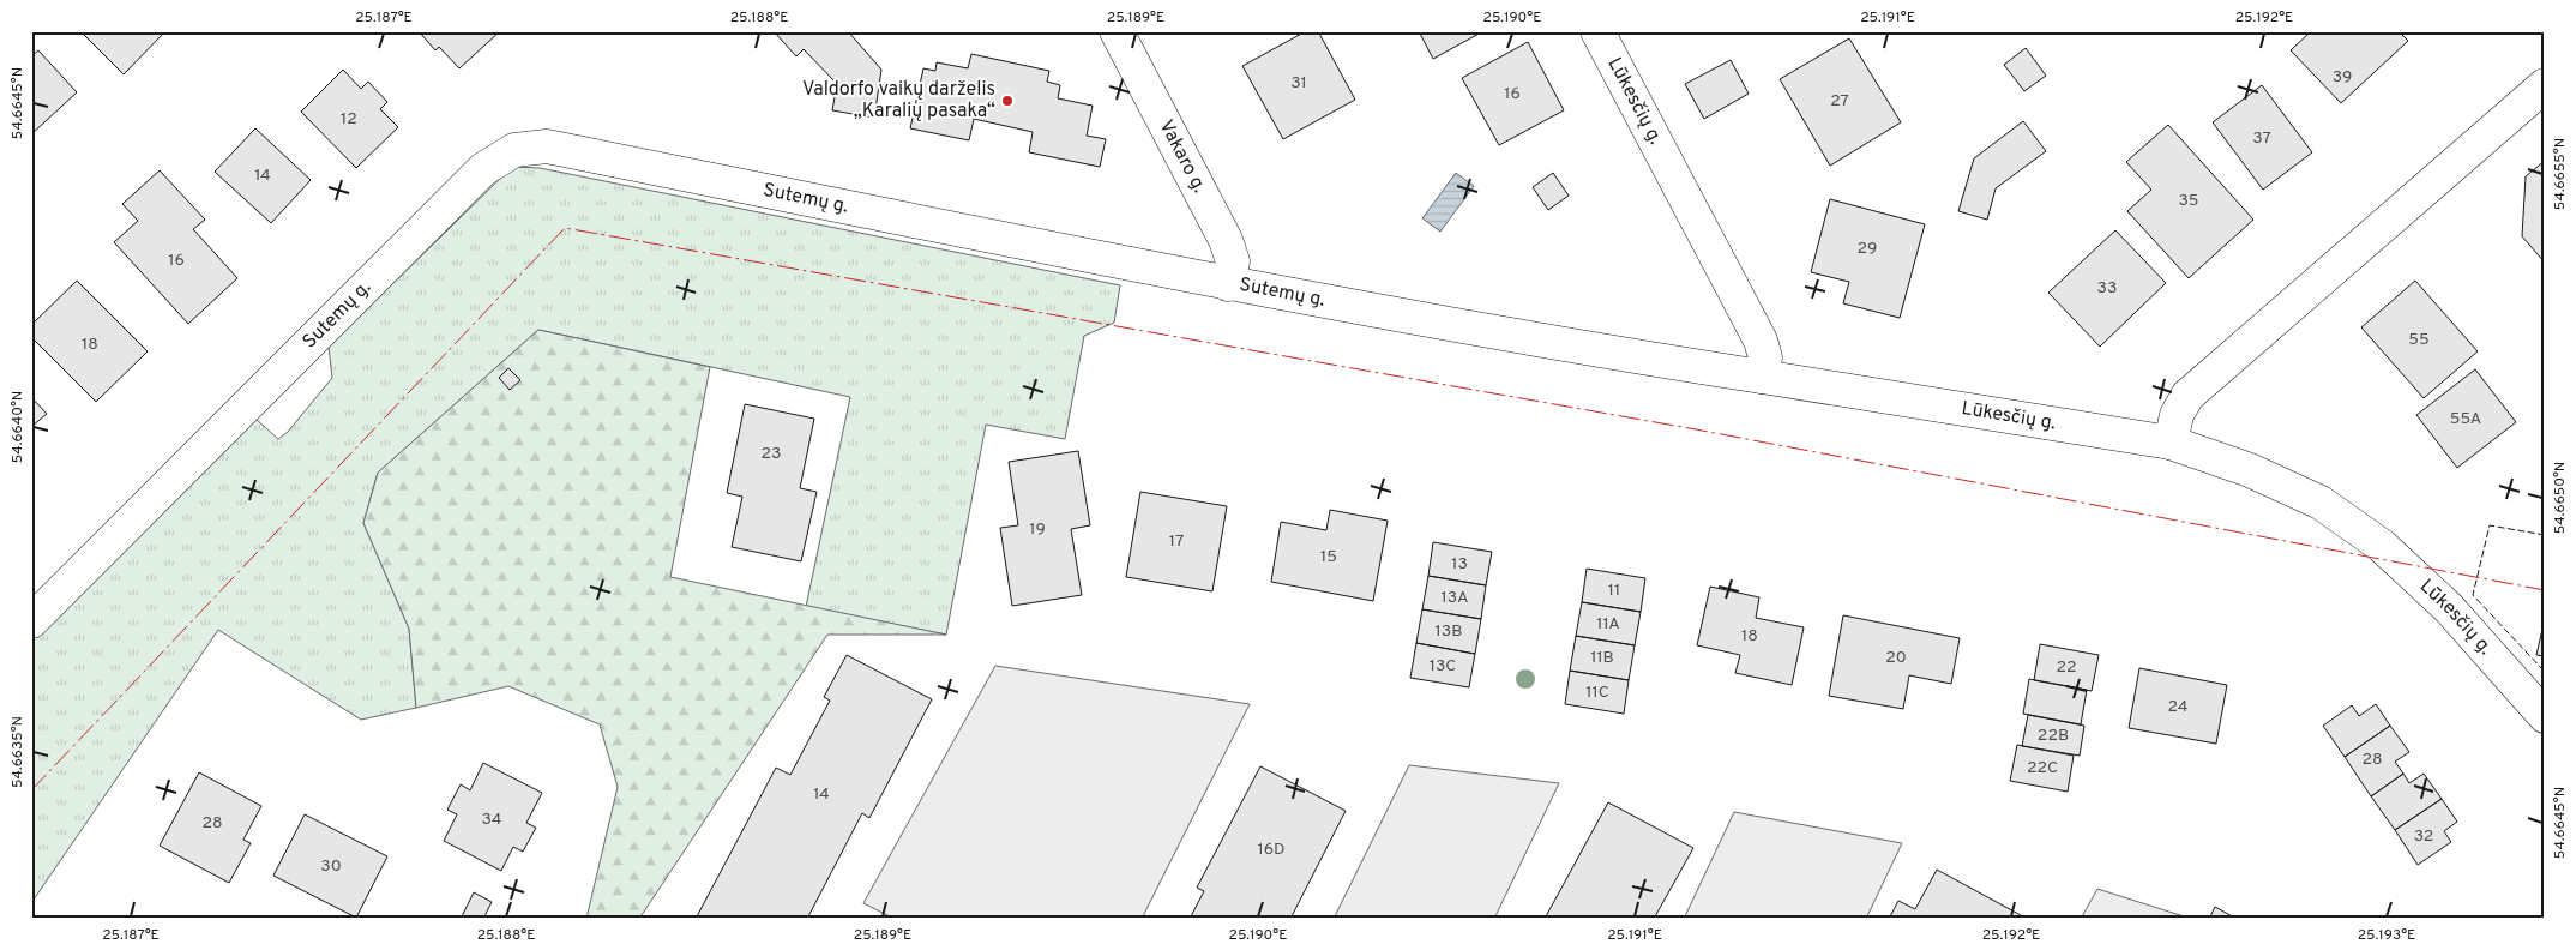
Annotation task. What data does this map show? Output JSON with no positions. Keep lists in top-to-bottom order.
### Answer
{
  "streets": {
    "street": ["Lūkesčių g.", "Vakaro g.", "Sutemų g."]
  },
  "crossings": [
    ["Lūkesčių g.", "Sutemų g."],
    ["Vakaro g.", "Sutemų g."]
  ],
  "places": ["Valdorfo vaikų darželis „Karalių pasaka“"],
  "house_numbers": [
    "39",
    "31",
    "16",
    "27",
    "12",
    "37",
    "14",
    "35",
    "29",
    "16",
    "33",
    "55",
    "18",
    "55A",
    "23",
    "19",
    "17",
    "15",
    "13",
    "11",
    "13A",
    "11A",
    "13B",
    "18",
    "11B",
    "20",
    "13C",
    "22",
    "11C",
    "24",
    "22B",
    "28",
    "22C",
    "14",
    "34",
    "28",
    "32",
    "16D",
    "30"
  ],
  "coordinates": [
    "25.187°E",
    "25.188°E",
    "25.189°E",
    "25.190°E",
    "25.191°E",
    "25.192°E",
    "54.6645°N",
    "54.6655°N",
    "54.6640°N",
    "54.6650°N",
    "54.6635°N",
    "25.193°E"
  ]
}
